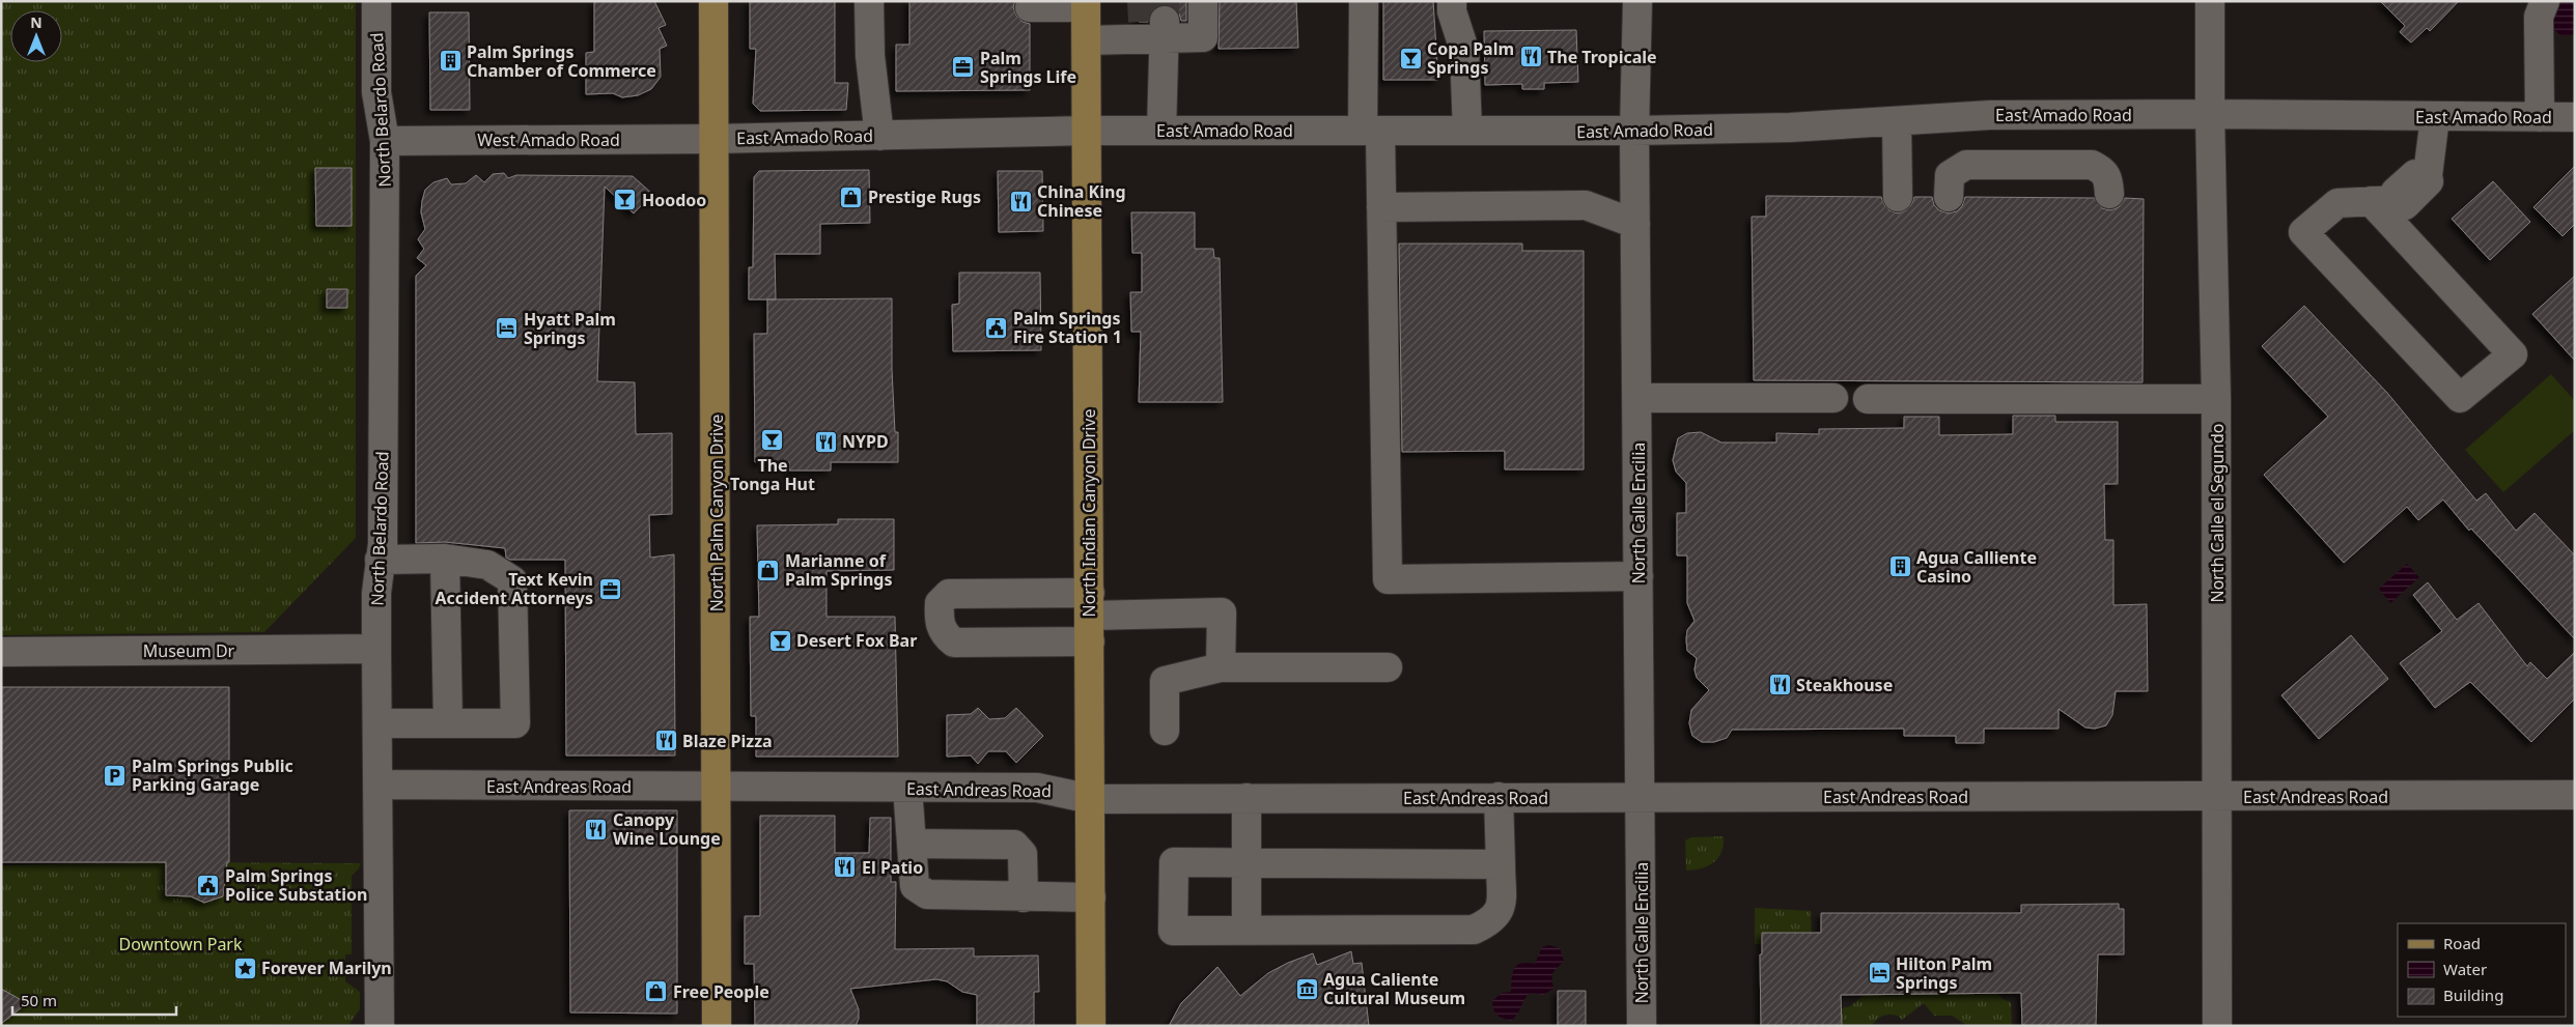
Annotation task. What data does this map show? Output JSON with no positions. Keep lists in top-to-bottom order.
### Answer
{
  "streets": {
    "main road": ["North Palm Canyon Drive", "North Indian Canyon Drive"],
    "street": [
      "North Belardo Road",
      "East Amado Road",
      "West Amado Road",
      "North Calle Encilia",
      "North Calle el Segundo",
      "Museum Dr",
      "East Andreas Road"
    ]
  },
  "crossings": [
    ["North Belardo Road", "West Amado Road"],
    ["North Belardo Road", "Museum Dr"],
    ["North Belardo Road", "East Andreas Road"],
    ["East Amado Road", "West Amado Road"],
    ["East Amado Road", "North Palm Canyon Drive"],
    ["East Amado Road", "North Indian Canyon Drive"],
    ["East Amado Road", "North Calle Encilia"],
    ["East Amado Road", "North Calle el Segundo"],
    ["West Amado Road", "North Palm Canyon Drive"],
    ["North Palm Canyon Drive", "East Andreas Road"],
    ["North Indian Canyon Drive", "East Andreas Road"],
    ["North Calle Encilia", "East Andreas Road"],
    ["North Calle el Segundo", "East Andreas Road"]
  ],
  "parks": ["Downtown Park"],
  "places": {
    "restaurant": [
      "The Tropicale",
      "China King Chinese",
      "NYPD",
      "Steakhouse",
      "Blaze Pizza",
      "Canopy Wine Lounge",
      "El Patio"
    ],
    "bar": [
      "Copa Palm Springs",
      "Hoodoo",
      "The Tonga Hut",
      "Desert Fox Bar"
    ],
    "building": ["Palm Springs Chamber of Commerce", "Agua Calliente Casino"],
    "office": ["Palm Springs Life", "Text Kevin Accident Attorneys"],
    "shop": ["Prestige Rugs", "Marianne of Palm Springs", "Free People"],
    "public building": ["Palm Springs Fire Station 1", "Palm Springs Police Substation"],
    "hotel": ["Hyatt Palm Springs", "Hilton Palm Springs"],
    "parking": ["Palm Springs Public Parking Garage"],
    "place": ["Forever Marilyn"],
    "museum": ["Agua Caliente Cultural Museum"]
  },
  "legend": ["Road", "Water", "Building"],
  "scale_bar": "50 m",
  "north": "top"
}
